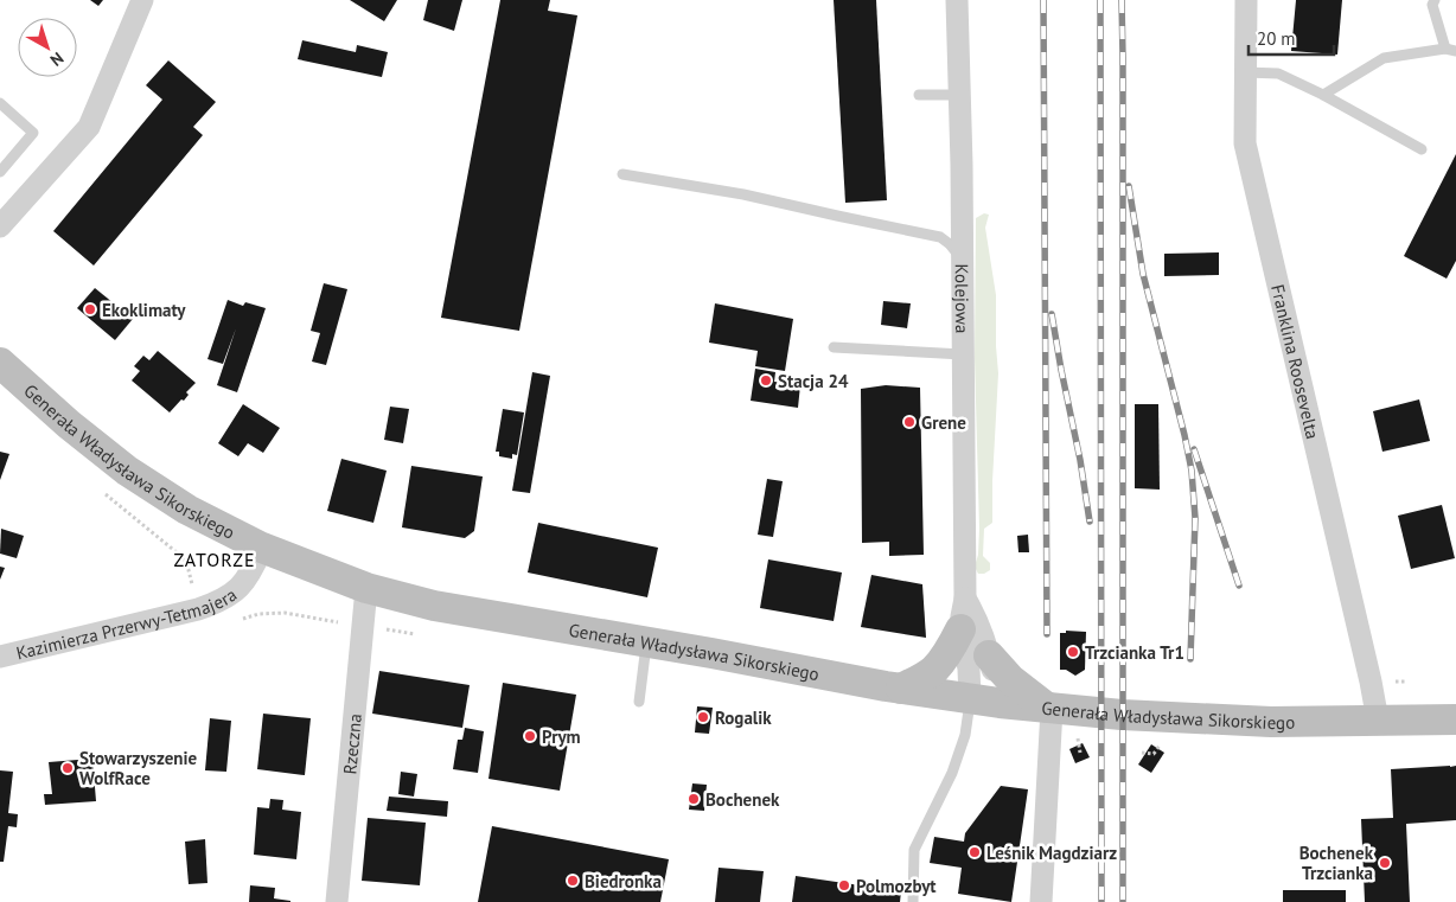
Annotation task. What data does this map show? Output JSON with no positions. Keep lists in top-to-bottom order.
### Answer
{
  "streets": {
    "main road": ["Generała Władysława Sikorskiego"],
    "street": [
      "Kolejowa",
      "Franklina Roosevelta",
      "Kazimierza Przerwy-Tetmajera",
      "Rzeczna"
    ]
  },
  "crossings": [
    ["Kolejowa", "Generała Władysława Sikorskiego"],
    ["Franklina Roosevelta", "Generała Władysława Sikorskiego"],
    ["Generała Władysława Sikorskiego", "Kazimierza Przerwy-Tetmajera"],
    ["Generała Władysława Sikorskiego", "Rzeczna"]
  ],
  "districts": ["ZATORZE"],
  "places": [
    "Ekoklimaty",
    "Stacja 24",
    "Grene",
    "Trzcianka Tr1",
    "Rogalik",
    "Prym",
    "Stowarzyszenie WolfRace",
    "Bochenek",
    "Leśnik Magdziarz",
    "Bochenek Trzcianka",
    "Biedronka",
    "Polmozbyt"
  ],
  "scale_bar": "20 m",
  "north": "bottom right"
}
